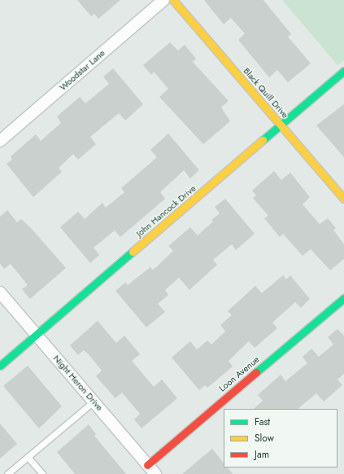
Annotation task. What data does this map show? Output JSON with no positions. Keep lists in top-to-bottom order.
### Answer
{
  "streets": {
    "street": [
      "Woodstar Lane",
      "Black Quill Drive",
      "John Hancock Drive",
      "Loon Avenue",
      "Night Heron Drive"
    ]
  },
  "crossings": [
    ["Black Quill Drive", "John Hancock Drive"],
    ["John Hancock Drive", "Night Heron Drive"],
    ["Loon Avenue", "Night Heron Drive"]
  ],
  "legend": ["Fast", "Slow", "Jam"]
}
